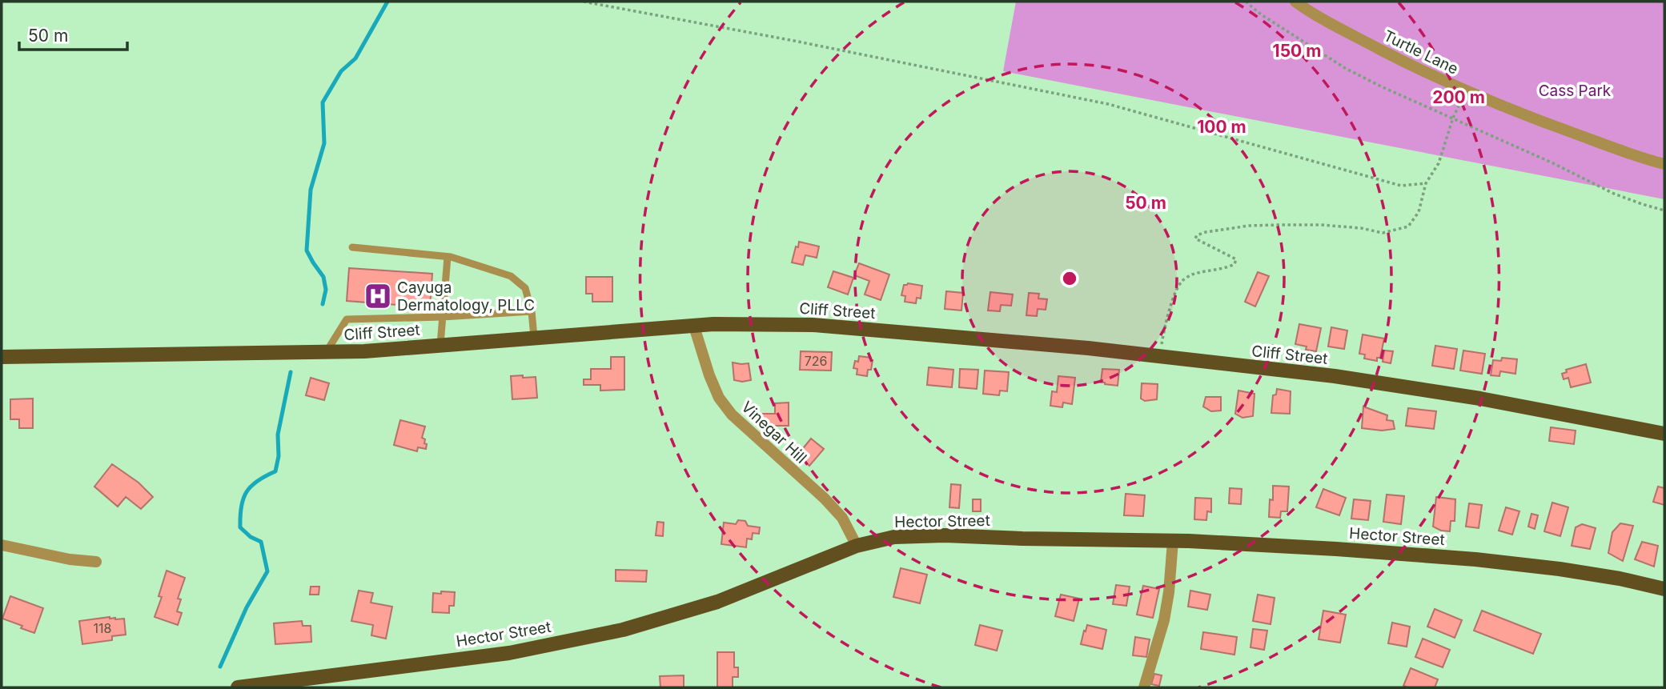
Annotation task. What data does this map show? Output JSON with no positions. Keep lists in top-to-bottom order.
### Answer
{
  "streets": {
    "main road": ["Cliff Street", "Hector Street"],
    "street": ["Turtle Lane", "Vinegar Hill"]
  },
  "crossings": [
    ["Cliff Street", "Vinegar Hill"],
    ["Vinegar Hill", "Hector Street"]
  ],
  "parks": ["Cass Park"],
  "places": {
    "hospital": ["Cayuga Dermatology, PLLC"]
  },
  "house_numbers": ["726", "118"],
  "scale_bar": "50 m",
  "rings": [
    "150 m",
    "200 m",
    "100 m",
    "50 m"
  ]
}
